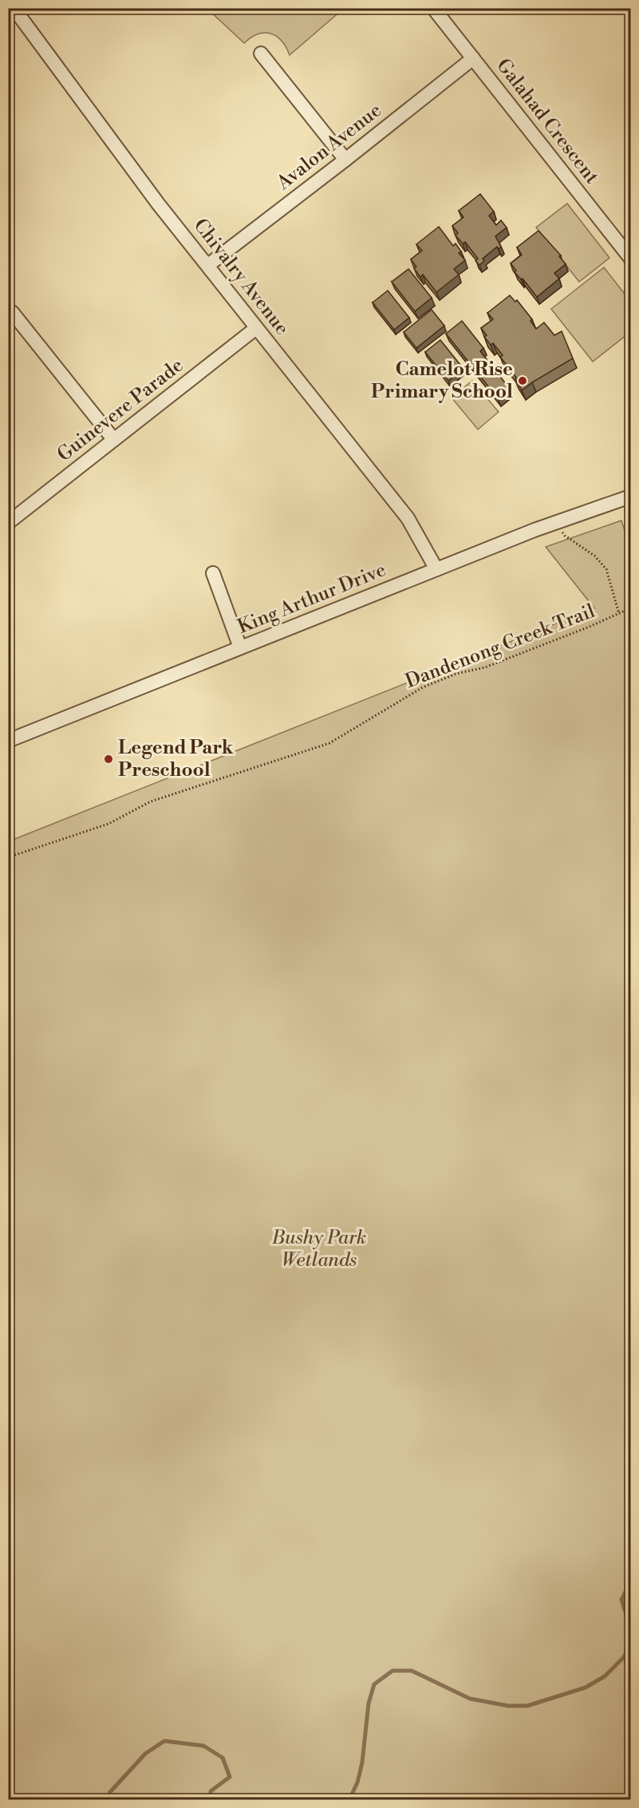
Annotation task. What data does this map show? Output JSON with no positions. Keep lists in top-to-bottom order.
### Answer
{
  "streets": {
    "street": [
      "Galahad Crescent",
      "Avalon Avenue",
      "Chivalry Avenue",
      "Guinevere Parade",
      "King Arthur Drive"
    ],
    "path": ["Dandenong Creek Trail"]
  },
  "crossings": [
    ["Galahad Crescent", "Avalon Avenue"],
    ["Avalon Avenue", "Chivalry Avenue"],
    ["Chivalry Avenue", "Guinevere Parade"],
    ["Chivalry Avenue", "King Arthur Drive"]
  ],
  "parks": ["Bushy Park Wetlands"],
  "places": ["Camelot Rise Primary School", "Legend Park Preschool"]
}
